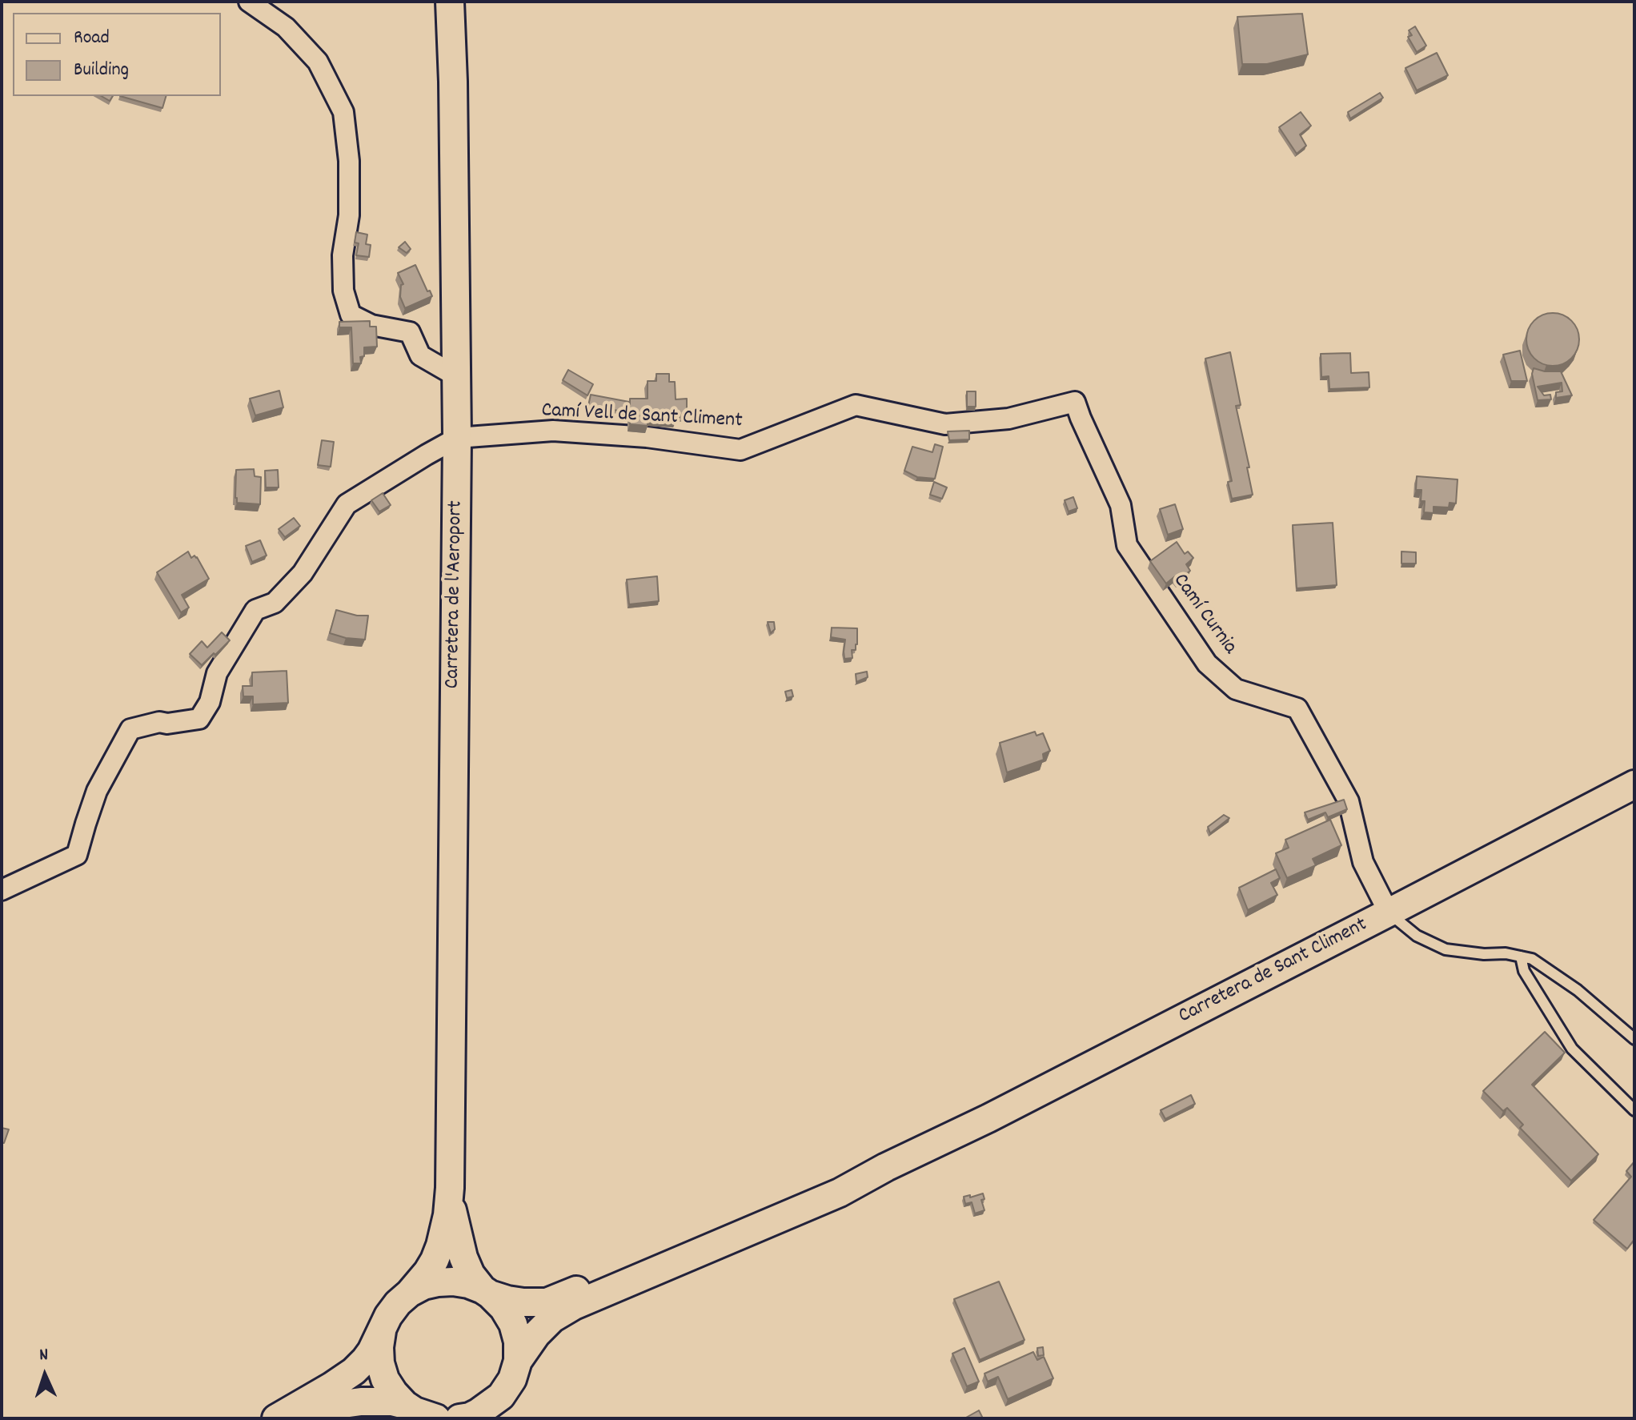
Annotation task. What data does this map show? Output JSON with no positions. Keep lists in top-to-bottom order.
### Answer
{
  "streets": {
    "main road": ["Carretera de l'Aeroport", "Carretera de Sant Climent"],
    "street": ["Camí Vell de Sant Climent", "Camí Curnia"]
  },
  "crossings": [
    ["Camí Vell de Sant Climent", "Carretera de l'Aeroport"],
    ["Camí Vell de Sant Climent", "Camí Curnia"],
    ["Camí Curnia", "Carretera de Sant Climent"]
  ],
  "legend": ["Road", "Building"],
  "north": "top"
}
